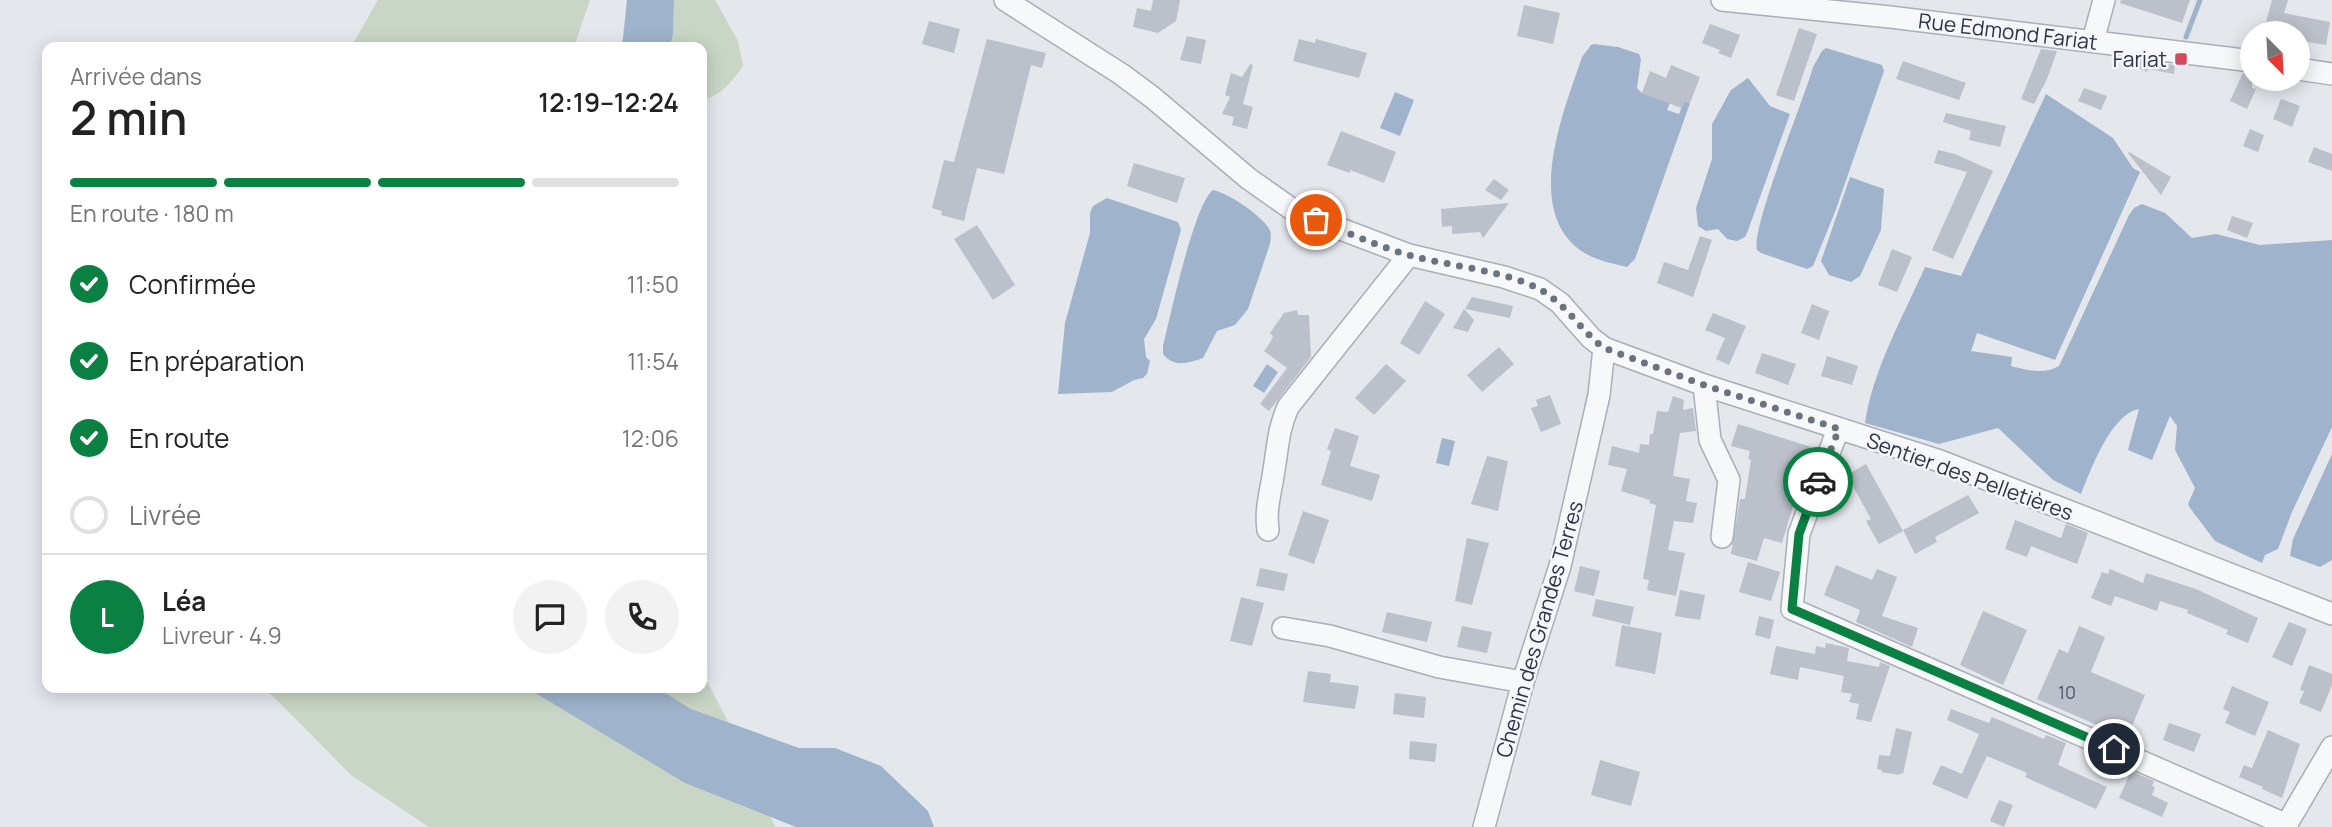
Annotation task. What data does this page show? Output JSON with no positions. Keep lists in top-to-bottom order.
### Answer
{
  "streets": {
    "street": ["Rue Edmond Fariat", "Sentier des Pelletières", "Chemin des Grandes Terres"]
  },
  "crossings": [
    ["Sentier des Pelletières", "Chemin des Grandes Terres"]
  ],
  "places": {
    "transit": ["Fariat"]
  },
  "house_numbers": ["10"],
  "north": "bottom right",
  "page": {
    "heading": ["2 min", "Arrivée dans", "12:19–12:24"],
    "panel": ["Léa", "Livreur · 4.9"],
    "bar": "En route · 180 m",
    "list": [
      ["Confirmée", "11:50"],
      ["En préparation", "11:54"],
      ["En route", "12:06"],
      "Livrée"
    ],
    "round": "L"
  }
}
